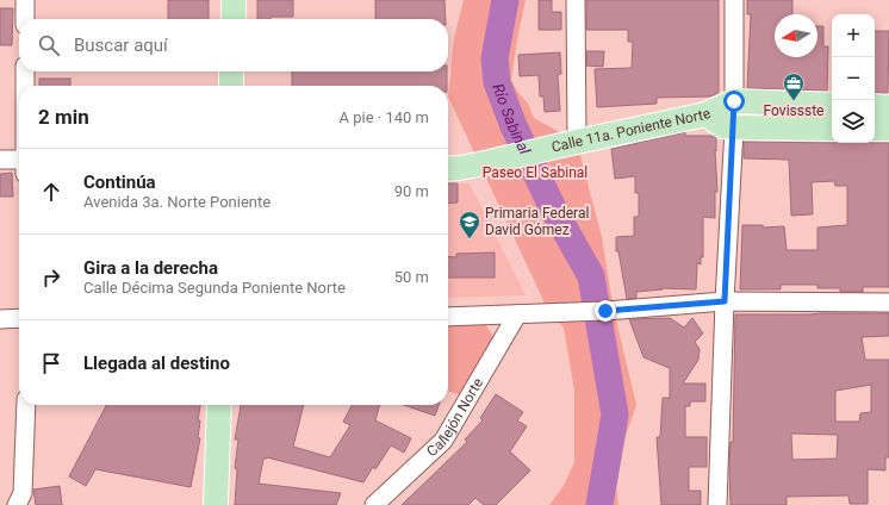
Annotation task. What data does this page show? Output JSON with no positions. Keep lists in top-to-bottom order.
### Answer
{
  "streets": {
    "main road": ["Calle 11a. Poniente Norte"],
    "street": ["Callejón Norte"]
  },
  "water": ["Río Sabinal"],
  "parks": ["Paseo El Sabinal"],
  "places": {
    "office": ["Fovissste"],
    "school or university": ["Primaria Federal David Gómez"]
  },
  "north": "left",
  "page": {
    "map_buttons": ["+", "−"],
    "search": "Buscar aquí",
    "heading": ["2 min", "A pie · 140 m"],
    "list": [
      ["Continúa", "Avenida 3a. Norte Poniente", "90 m"],
      ["Gira a la derecha", "Calle Décima Segunda Poniente Norte", "50 m"],
      "Llegada al destino"
    ]
  }
}
